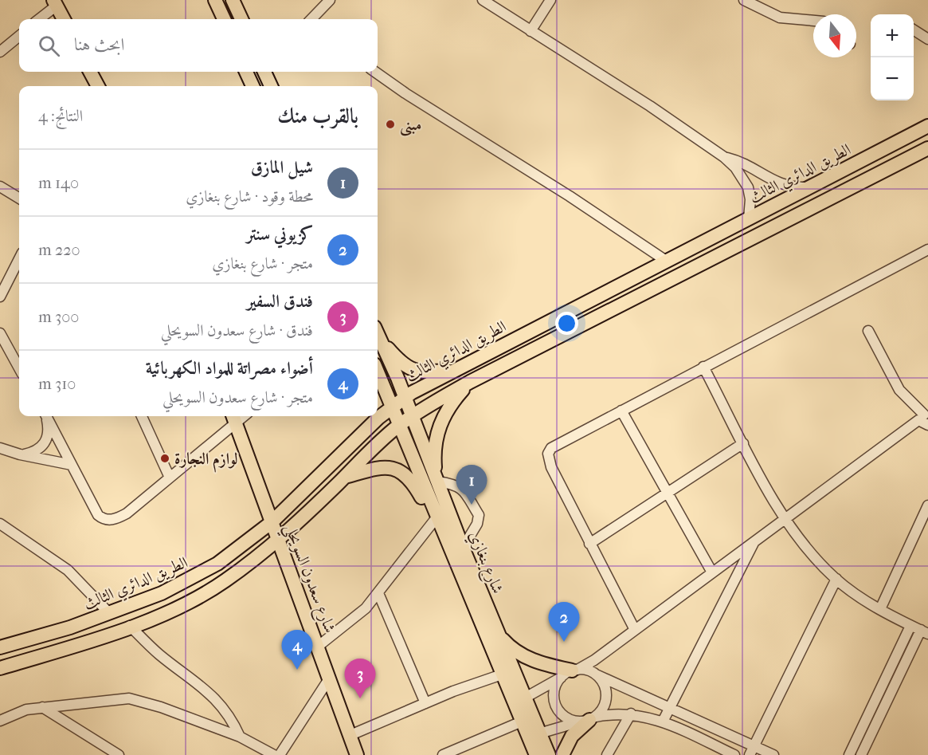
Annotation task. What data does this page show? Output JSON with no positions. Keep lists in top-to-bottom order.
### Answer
{
  "streets": {
    "main road": ["الطريق الدائري الثالث", "شارع بنغازي", "شارع سعدون السويحلي"]
  },
  "crossings": [
    ["الطريق الدائري الثالث", "شارع بنغازي"],
    ["الطريق الدائري الثالث", "شارع سعدون السويحلي"]
  ],
  "places": ["مبنى", "لوازم النجارة"],
  "north": "bottom",
  "page": {
    "map_buttons": ["+", "−"],
    "search": "ابحث هنا",
    "heading": ["بالقرب منك", "النتائج: 4"],
    "list": [
      {
        "mark": "1",
        "name": "شيل المازق",
        "note": "محطة وقود · شارع بنغازي",
        "value": "140 m"
      },
      {
        "mark": "2",
        "name": "كزيوني سنتر",
        "note": "متجر · شارع بنغازي",
        "value": "220 m"
      },
      {
        "mark": "3",
        "name": "فندق السفير",
        "note": "فندق · شارع سعدون السويحلي",
        "value": "300 m"
      },
      {
        "mark": "4",
        "name": "أضواء مصراتة للمواد الكهربائية",
        "note": "متجر · شارع سعدون السويحلي",
        "value": "310 m"
      }
    ],
    "pins": [
      "1",
      "2",
      "4",
      "3"
    ]
  }
}
